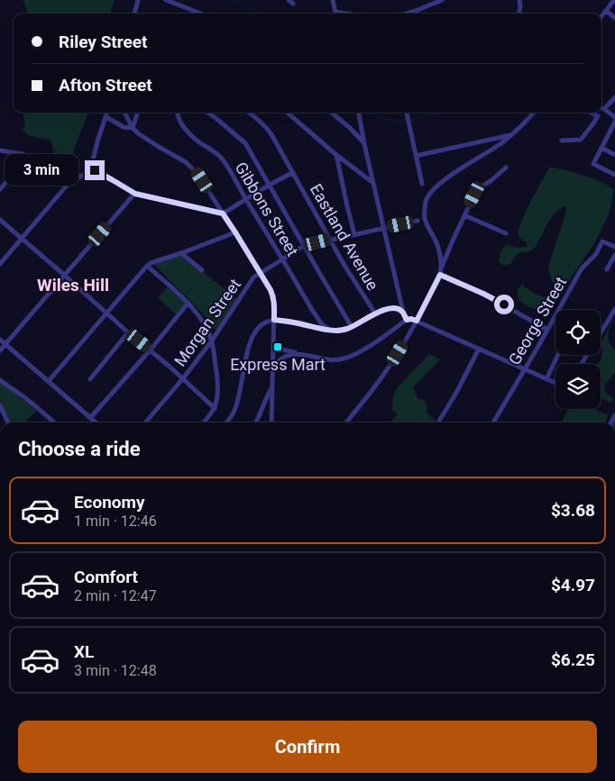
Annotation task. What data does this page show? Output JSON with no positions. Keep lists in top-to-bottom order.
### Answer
{
  "streets": {
    "street": [
      "Gibbons Street",
      "Eastland Avenue",
      "George Street",
      "Morgan Street"
    ]
  },
  "crossings": [
    ["Gibbons Street", "Morgan Street"],
    ["Eastland Avenue", "Morgan Street"]
  ],
  "districts": ["Wiles Hill"],
  "places": {
    "transit": ["Express Mart"]
  },
  "page": {
    "banner": ["Riley Street", "Afton Street"],
    "bubble": "3 min",
    "heading": "Choose a ride",
    "list": [
      {
        "name": "Economy",
        "note": "1 min · 12:46",
        "value": "$3.68"
      },
      {
        "name": "Comfort",
        "note": "2 min · 12:47",
        "value": "$4.97"
      },
      {
        "name": "XL",
        "note": "3 min · 12:48",
        "value": "$6.25"
      }
    ],
    "buttons": "Confirm"
  }
}
